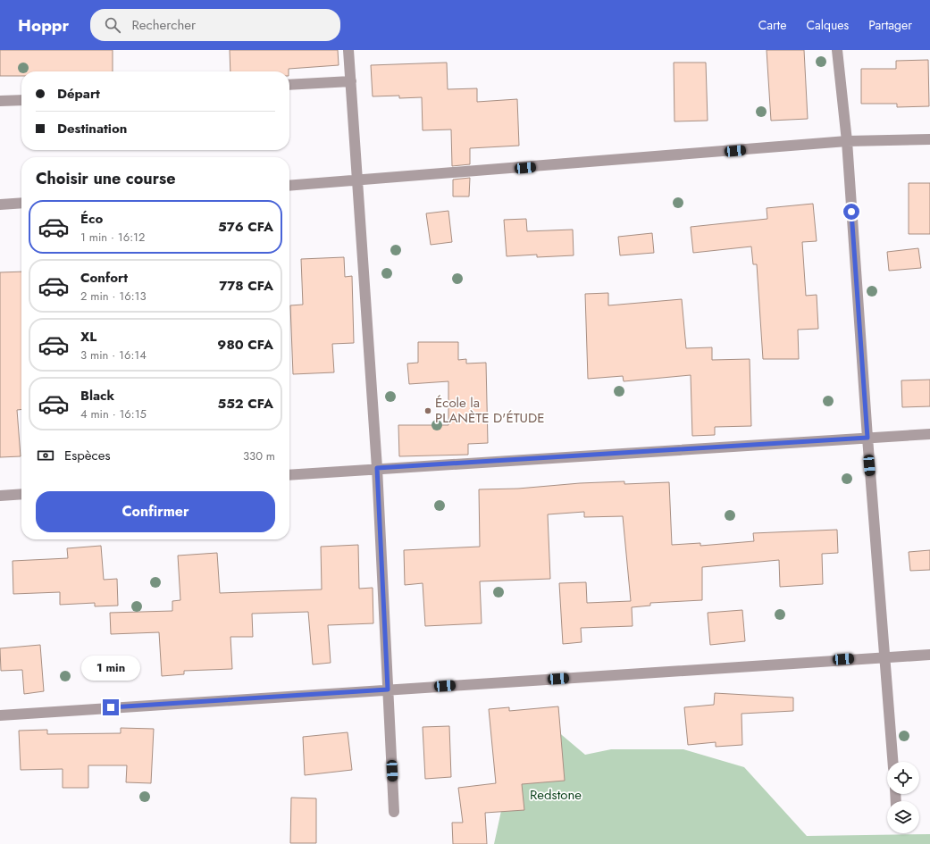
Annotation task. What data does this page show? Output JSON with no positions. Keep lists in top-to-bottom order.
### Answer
{
  "parks": ["Redstone"],
  "places": ["École la PLANÈTE D'ÉTUDE"],
  "page": {
    "header": "Hoppr",
    "search": "Rechercher",
    "nav": ["Carte", "Calques", "Partager"],
    "banner": ["Départ", "Destination"],
    "heading": "Choisir une course",
    "list": [
      {
        "name": "Éco",
        "note": "1 min · 16:12",
        "value": "576 CFA"
      },
      {
        "name": "Confort",
        "note": "2 min · 16:13",
        "value": "778 CFA"
      },
      {
        "name": "XL",
        "note": "3 min · 16:14",
        "value": "980 CFA"
      },
      {
        "name": "Black",
        "note": "4 min · 16:15",
        "value": "552 CFA"
      }
    ],
    "pay": ["Espèces", "330 m"],
    "buttons": "Confirmer",
    "bubble": "1 min"
  }
}
